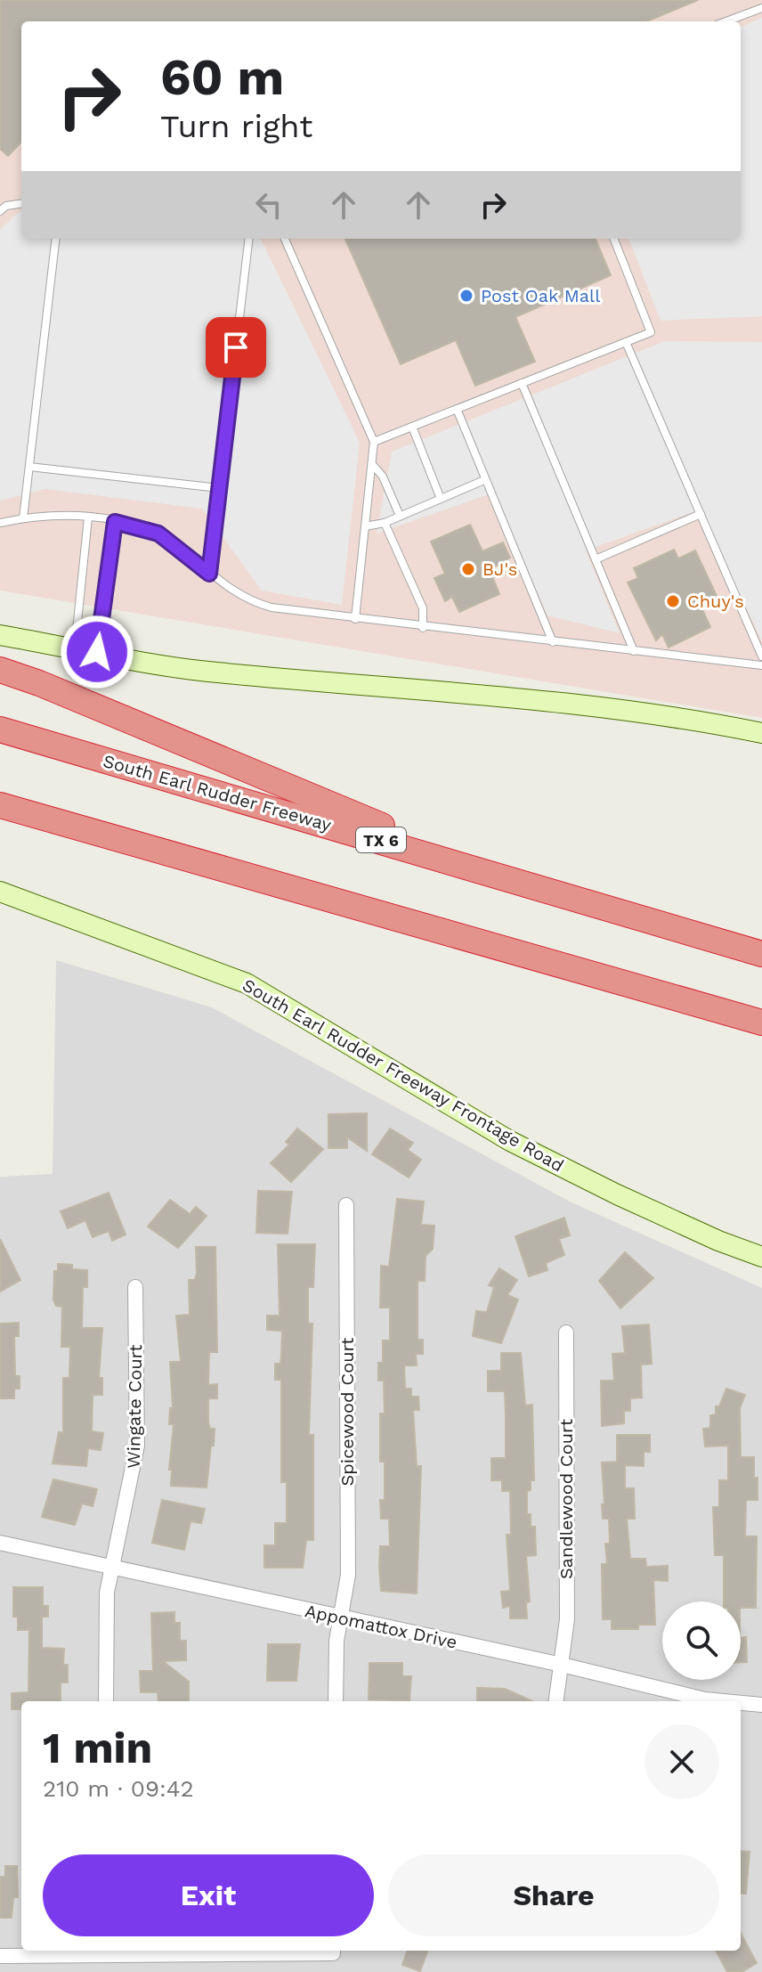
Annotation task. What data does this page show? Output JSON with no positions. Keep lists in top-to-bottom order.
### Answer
{
  "streets": {
    "highway": ["South Earl Rudder Freeway", "TX 6"],
    "main road": ["South Earl Rudder Freeway Frontage Road"],
    "street": [
      "Wingate Court",
      "Spicewood Court",
      "Sandlewood Court",
      "Appomattox Drive"
    ]
  },
  "crossings": [
    ["Wingate Court", "Appomattox Drive"],
    ["Spicewood Court", "Appomattox Drive"],
    ["Sandlewood Court", "Appomattox Drive"]
  ],
  "places": ["Post Oak Mall", "BJ's", "Chuy's"],
  "page": {
    "turn": ["60 m", "Turn right"],
    "heading": ["1 min", "210 m · 09:42"],
    "buttons": ["Exit", "Share"]
  }
}
